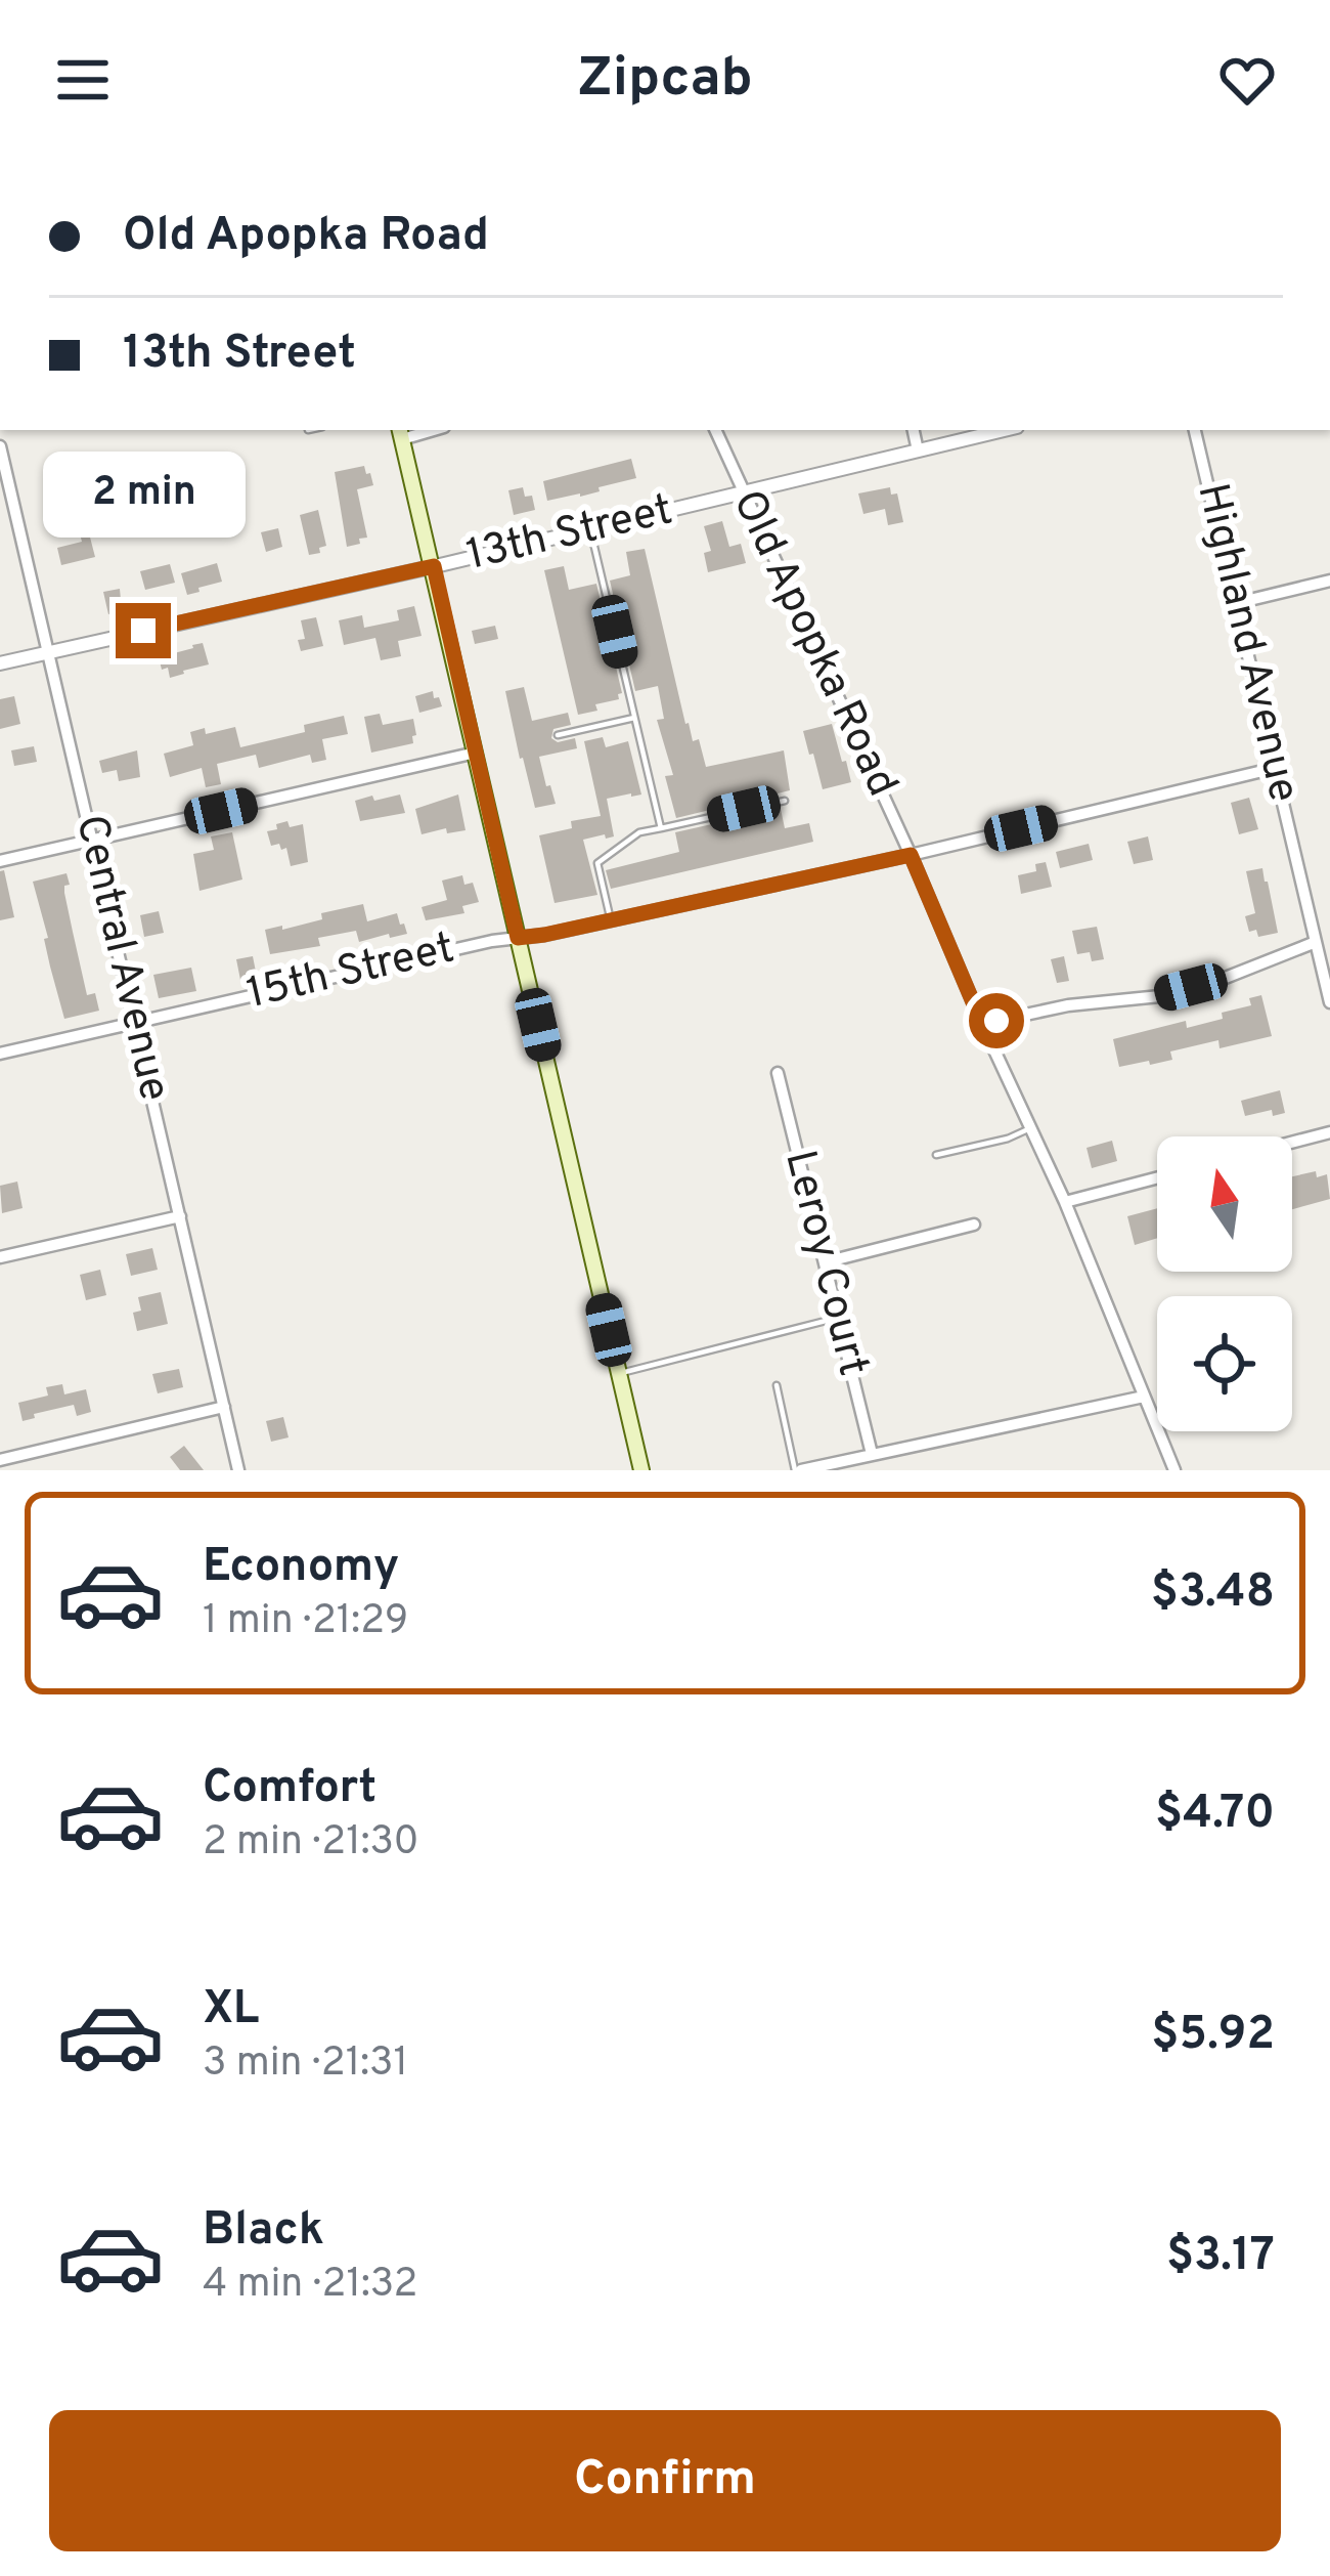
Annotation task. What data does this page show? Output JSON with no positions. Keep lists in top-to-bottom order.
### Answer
{
  "streets": {
    "street": [
      "13th Street",
      "Highland Avenue",
      "Old Apopka Road",
      "Central Avenue",
      "15th Street",
      "Leroy Court"
    ]
  },
  "crossings": [
    ["13th Street", "Old Apopka Road"],
    ["13th Street", "Central Avenue"],
    ["Highland Avenue", "15th Street"],
    ["Old Apopka Road", "15th Street"],
    ["Central Avenue", "15th Street"]
  ],
  "north": "top",
  "page": {
    "header": "Zipcab",
    "banner": ["Old Apopka Road", "13th Street"],
    "bubble": "2 min",
    "list": [
      {
        "name": "Economy",
        "note": "1 min · 21:29",
        "value": "$3.48"
      },
      {
        "name": "Comfort",
        "note": "2 min · 21:30",
        "value": "$4.70"
      },
      {
        "name": "XL",
        "note": "3 min · 21:31",
        "value": "$5.92"
      },
      {
        "name": "Black",
        "note": "4 min · 21:32",
        "value": "$3.17"
      }
    ],
    "buttons": "Confirm"
  }
}
